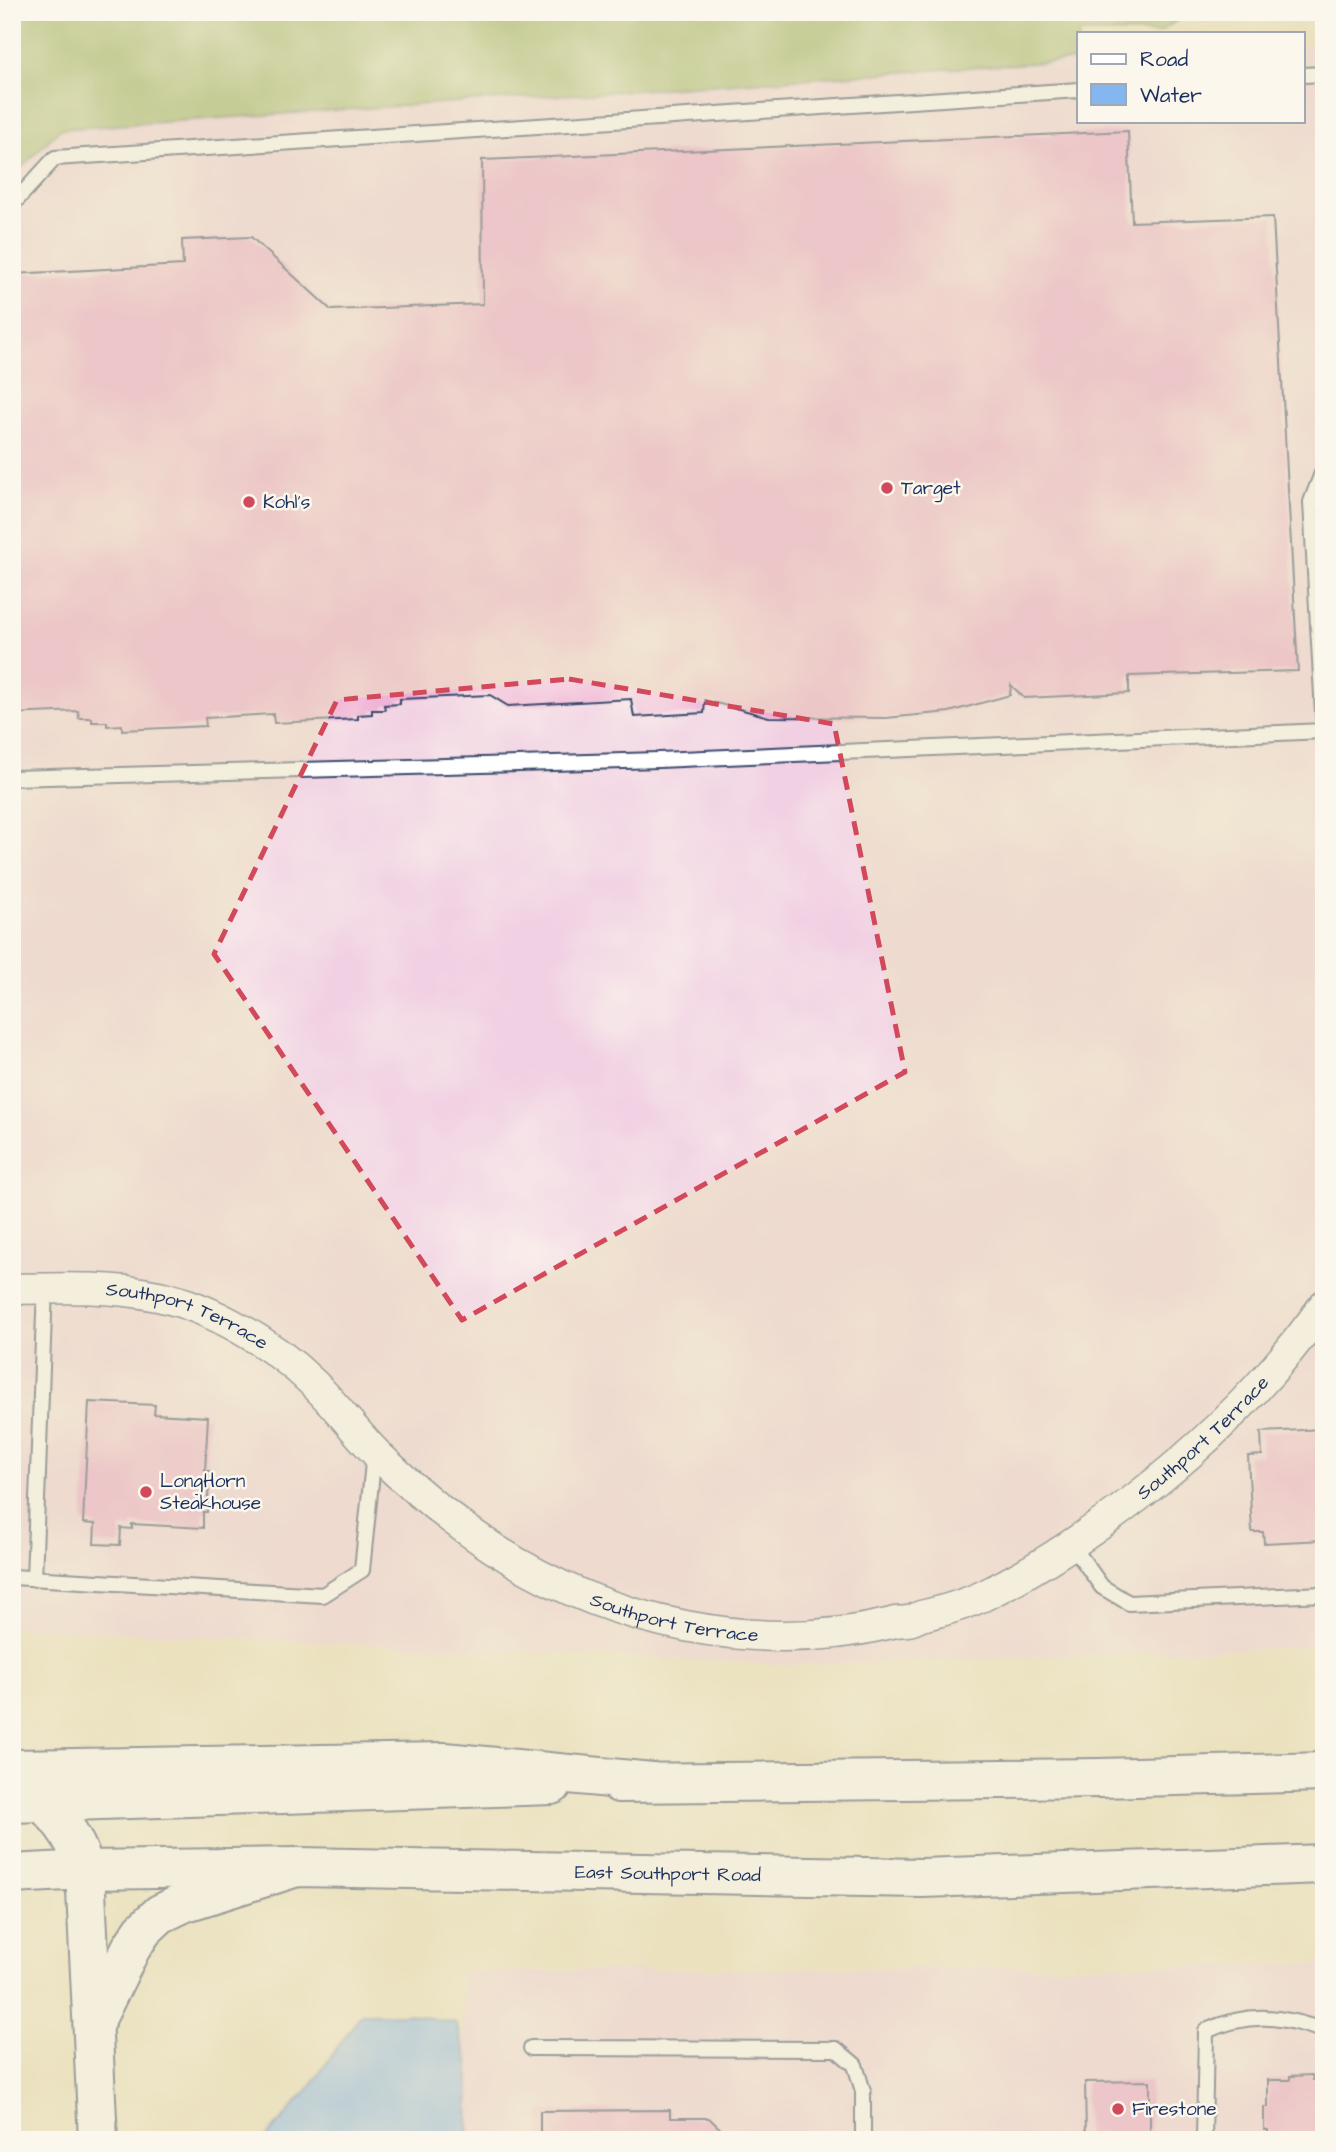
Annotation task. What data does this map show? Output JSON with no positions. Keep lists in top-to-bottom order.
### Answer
{
  "streets": {
    "main road": ["East Southport Road"],
    "street": ["Southport Terrace"]
  },
  "places": [
    "Target",
    "Kohl's",
    "LongHorn Steakhouse",
    "Firestone"
  ],
  "legend": ["Road", "Water"]
}
